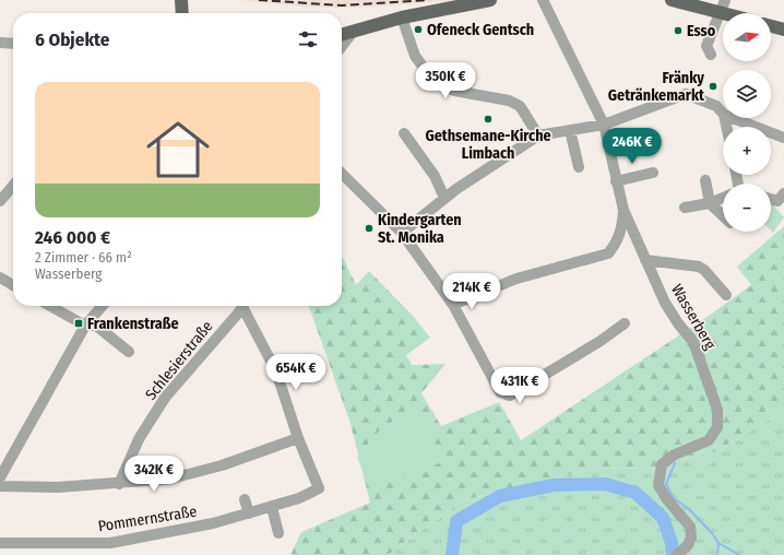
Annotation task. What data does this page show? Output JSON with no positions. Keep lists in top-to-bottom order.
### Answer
{
  "streets": {
    "street": ["Wasserberg", "Schlesierstraße", "Pommernstraße"]
  },
  "places": {
    "other": [
      "Ofeneck Gentsch",
      "Esso",
      "Fränky Getränkemarkt",
      "Gethsemane-Kirche Limbach",
      "Kindergarten St. Monika"
    ],
    "transit": ["Frankenstraße"]
  },
  "north": "right",
  "page": {
    "map_buttons": ["+", "−"],
    "heading": "6 Objekte",
    "price": [
      "350K €",
      "246K €",
      "214K €",
      "654K €",
      "431K €",
      "342K €"
    ],
    "list": [
      {
        "name": "246 000 €",
        "note": "2 Zimmer · 66 m² · Wasserberg"
      }
    ]
  }
}
